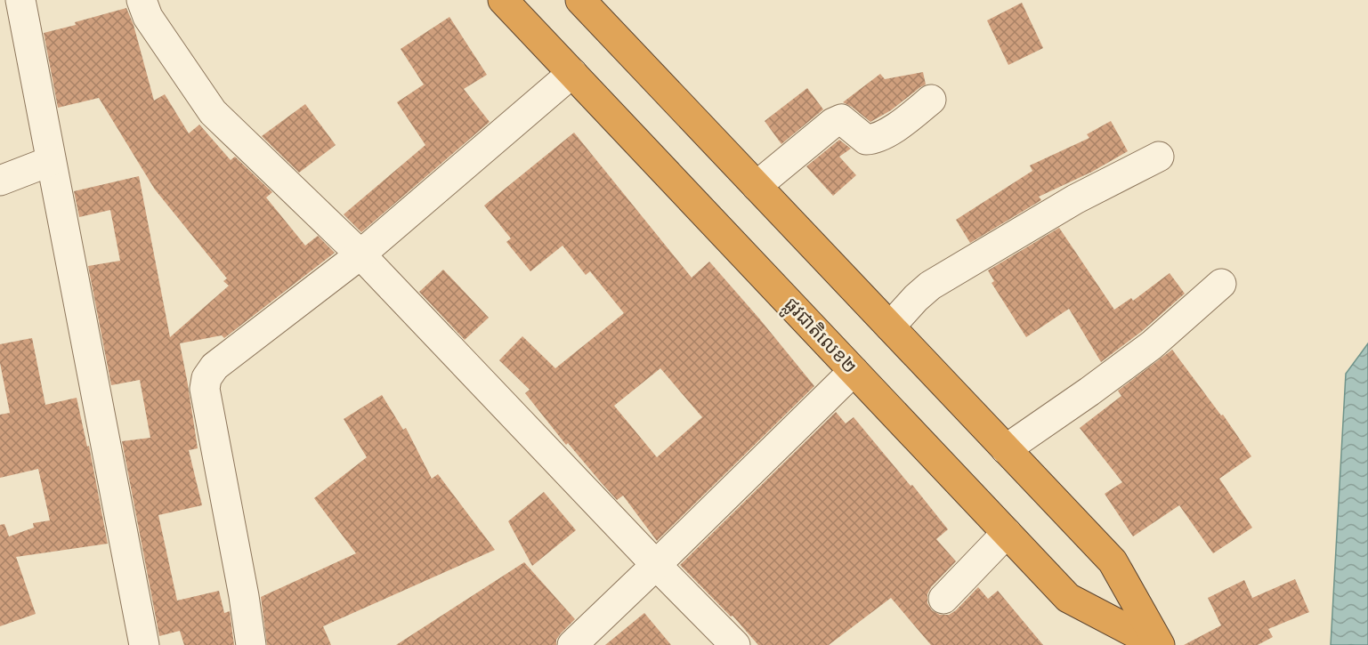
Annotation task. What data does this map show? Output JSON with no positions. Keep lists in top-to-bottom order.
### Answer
{
  "streets": {
    "highway": ["ផ្លូវជាតិលេខ២"]
  }
}
